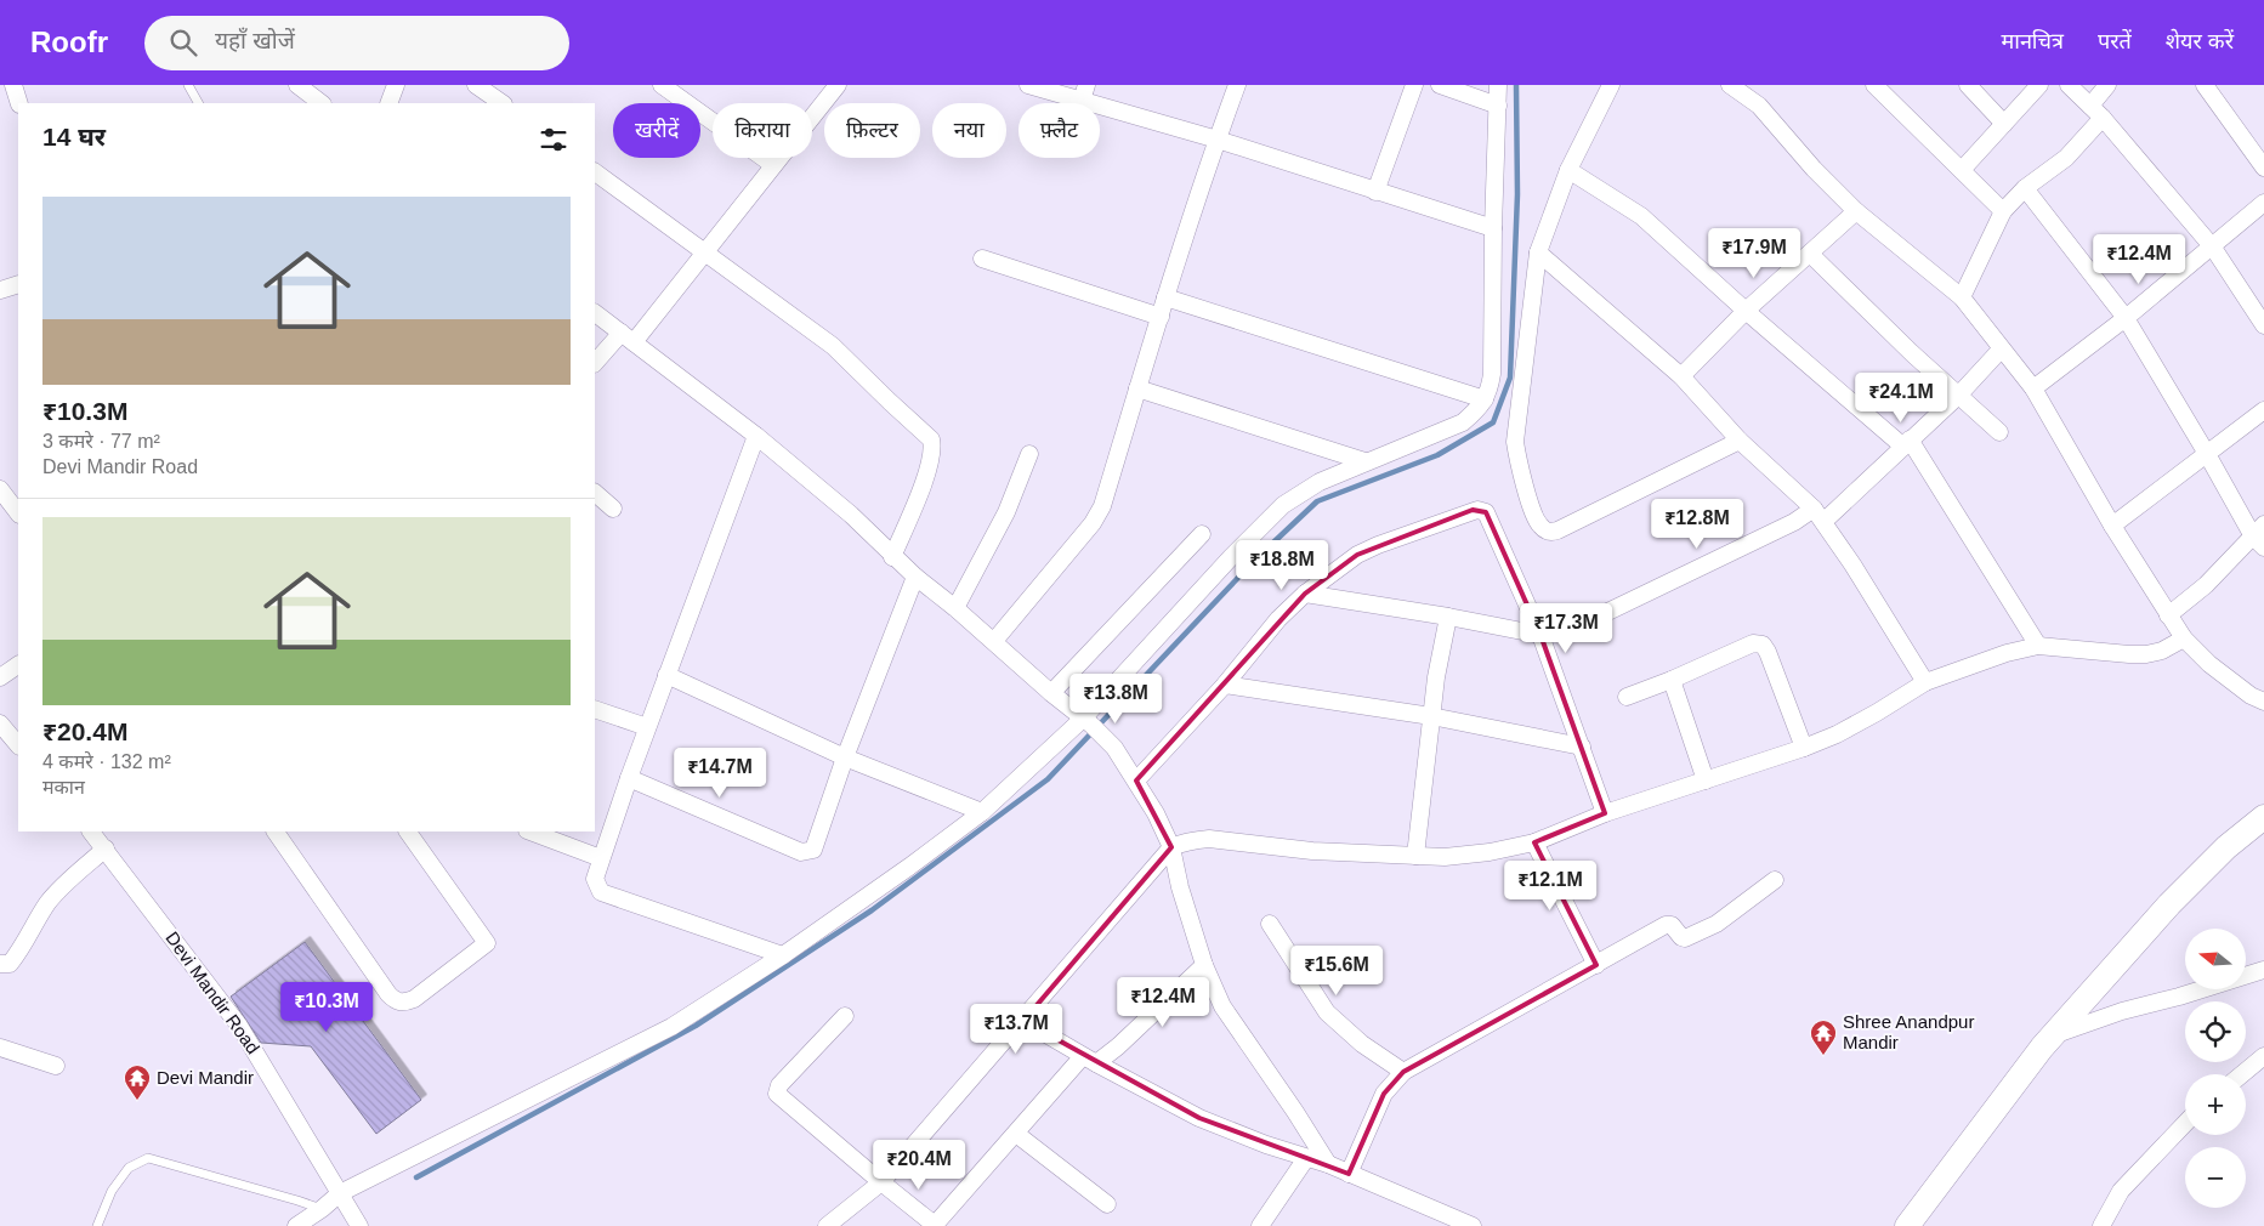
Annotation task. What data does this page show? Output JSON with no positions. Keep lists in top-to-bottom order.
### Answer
{
  "streets": {
    "street": ["Devi Mandir Road"]
  },
  "places": {
    "temple": ["Shree Anandpur Mandir", "Devi Mandir"]
  },
  "north": "left",
  "page": {
    "header": "Roofr",
    "search": "यहाँ खोजें",
    "nav": ["मानचित्र", "परतें", "शेयर करें"],
    "chip": [
      "खरीदें",
      "किराया",
      "फ़िल्टर",
      "नया",
      "फ़्लैट"
    ],
    "heading": "14 घर",
    "list": [
      {
        "name": "₹10.3M",
        "note": "3 कमरे · 77 m² · Devi Mandir Road"
      },
      {
        "name": "₹20.4M",
        "note": "4 कमरे · 132 m² · मकान"
      }
    ],
    "price": [
      "₹17.9M",
      "₹12.4M",
      "₹24.1M",
      "₹12.8M",
      "₹18.8M",
      "₹17.3M",
      "₹13.8M",
      "₹14.7M",
      "₹12.1M",
      "₹15.6M",
      "₹12.4M",
      "₹10.3M",
      "₹13.7M",
      "₹20.4M"
    ],
    "map_buttons": ["+", "−"]
  }
}
